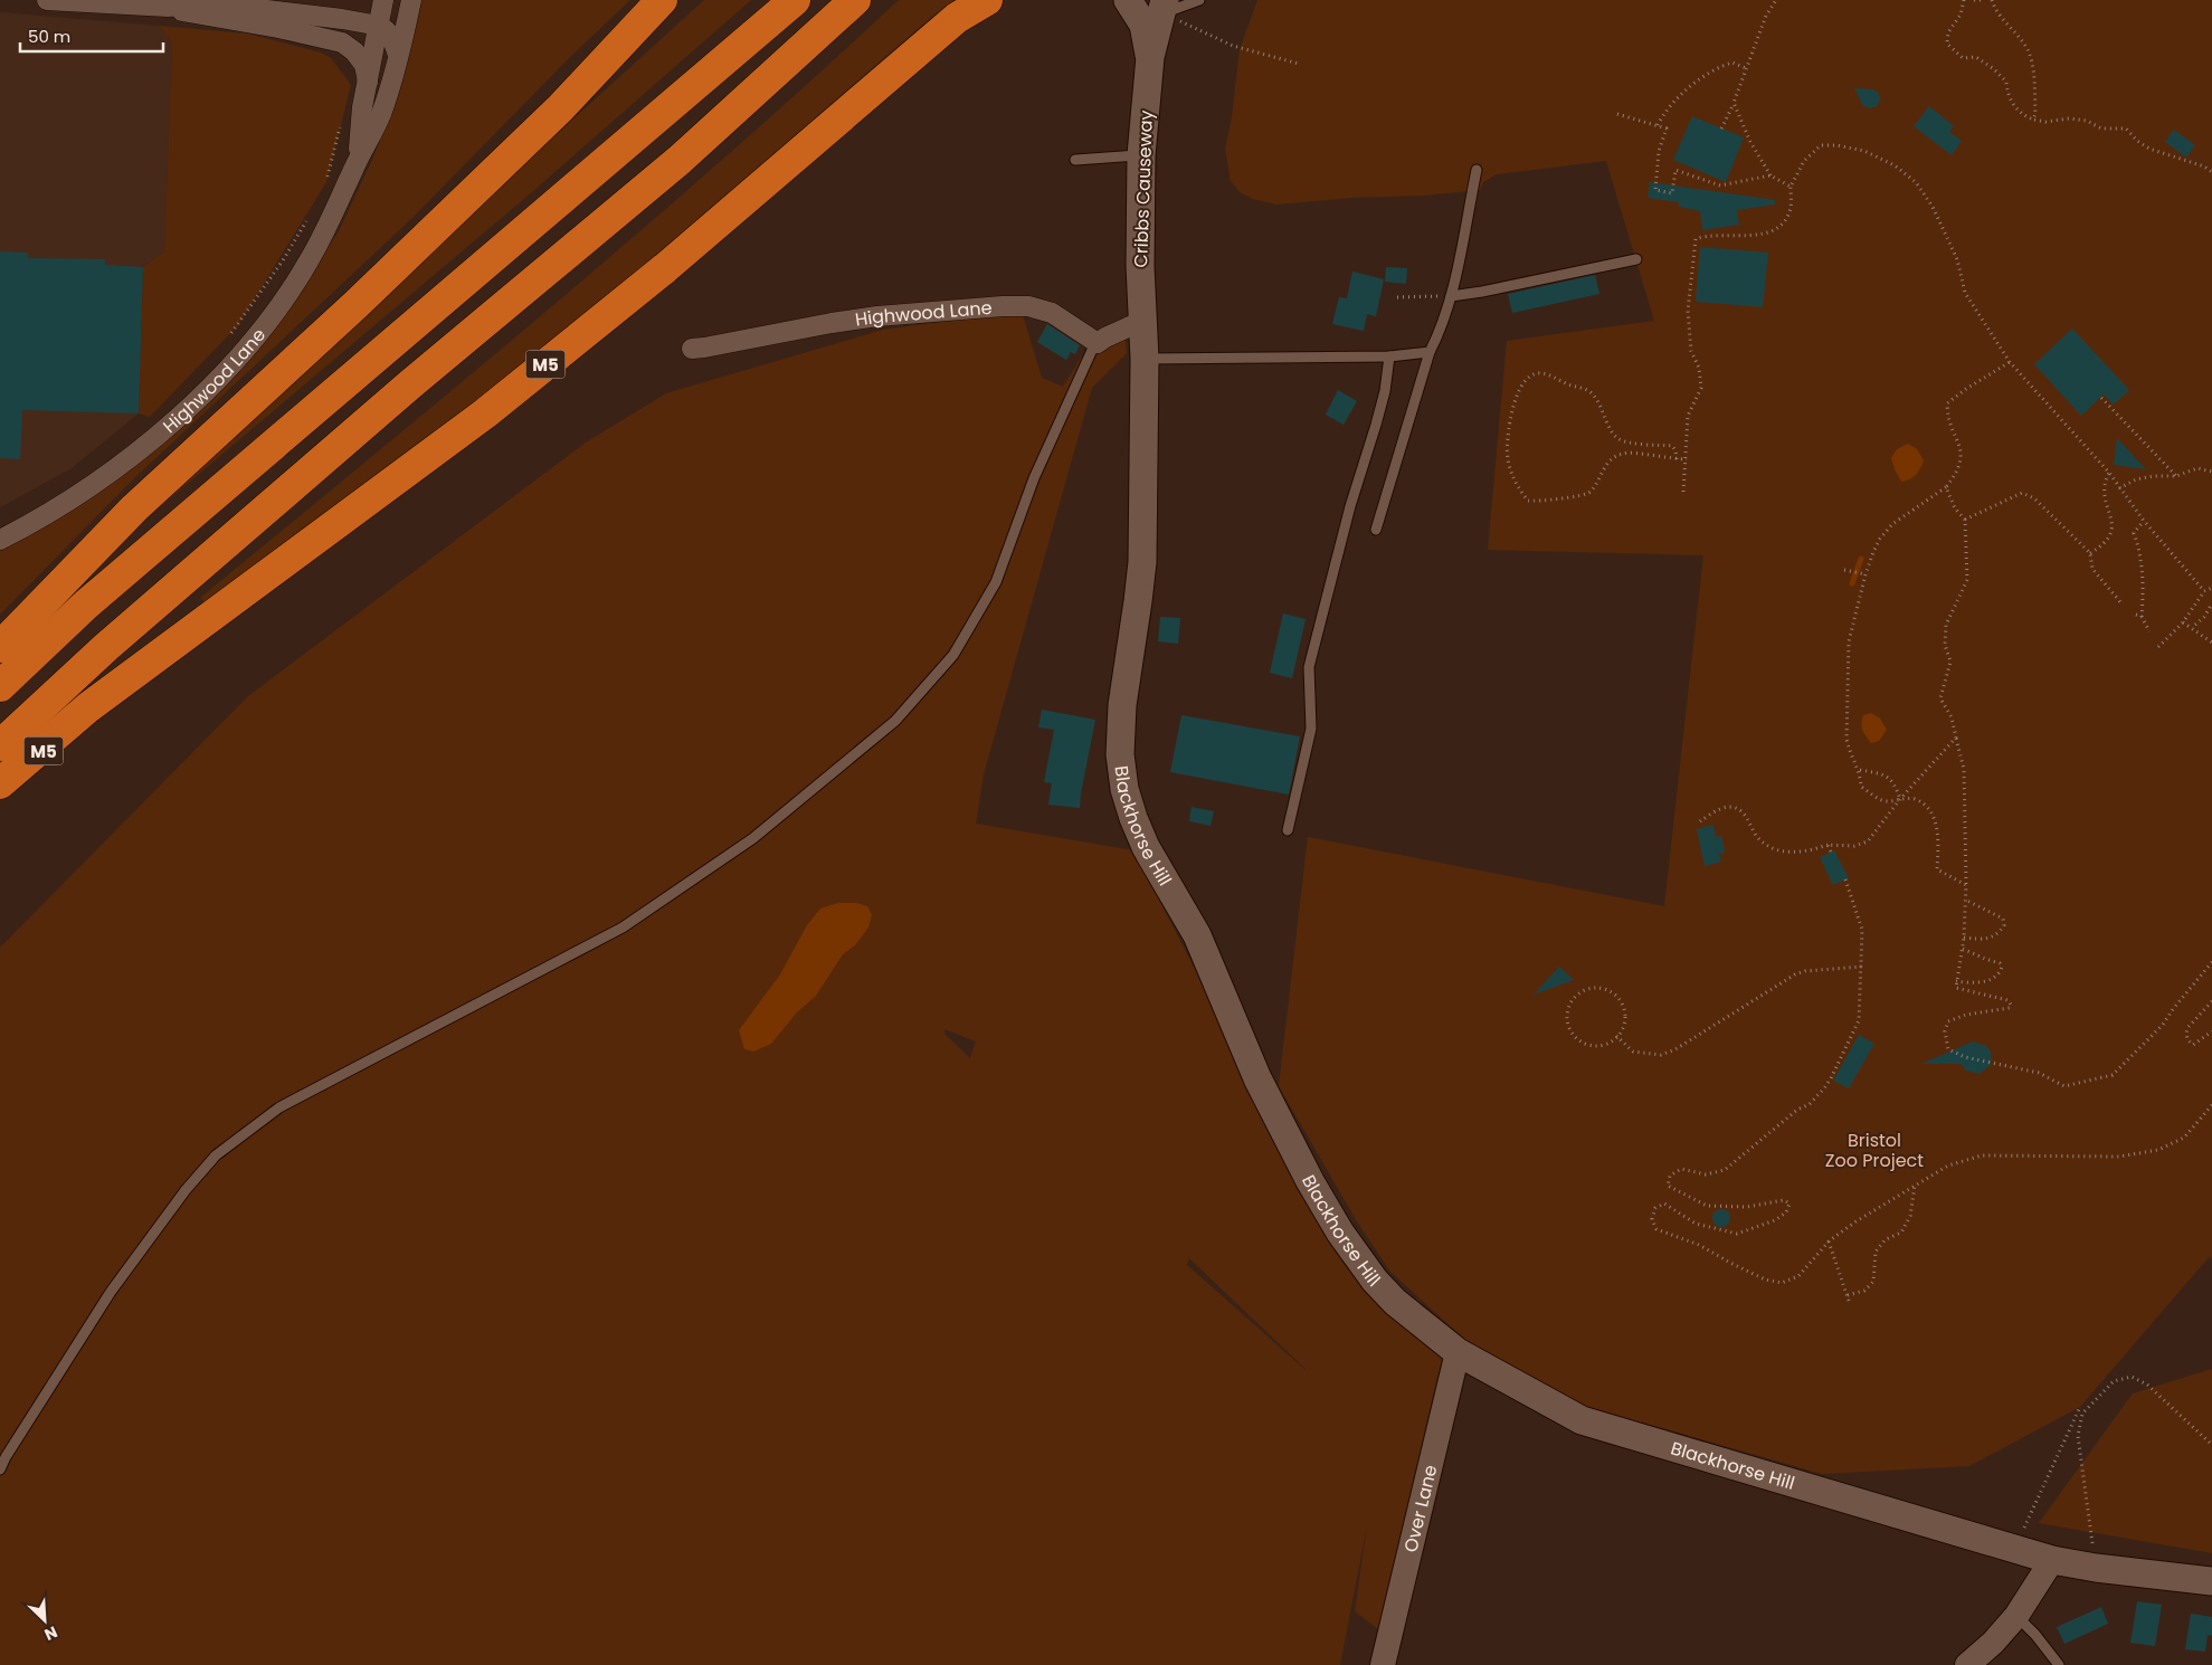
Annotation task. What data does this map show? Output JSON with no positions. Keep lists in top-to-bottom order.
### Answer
{
  "streets": {
    "highway": ["M5"],
    "main road": ["Cribbs Causeway", "Blackhorse Hill"],
    "street": ["Highwood Lane", "Over Lane"]
  },
  "crossings": [
    ["Cribbs Causeway", "Blackhorse Hill"],
    ["Blackhorse Hill", "Over Lane"]
  ],
  "parks": ["Bristol Zoo Project"],
  "scale_bar": "50 m",
  "north": "bottom right"
}
